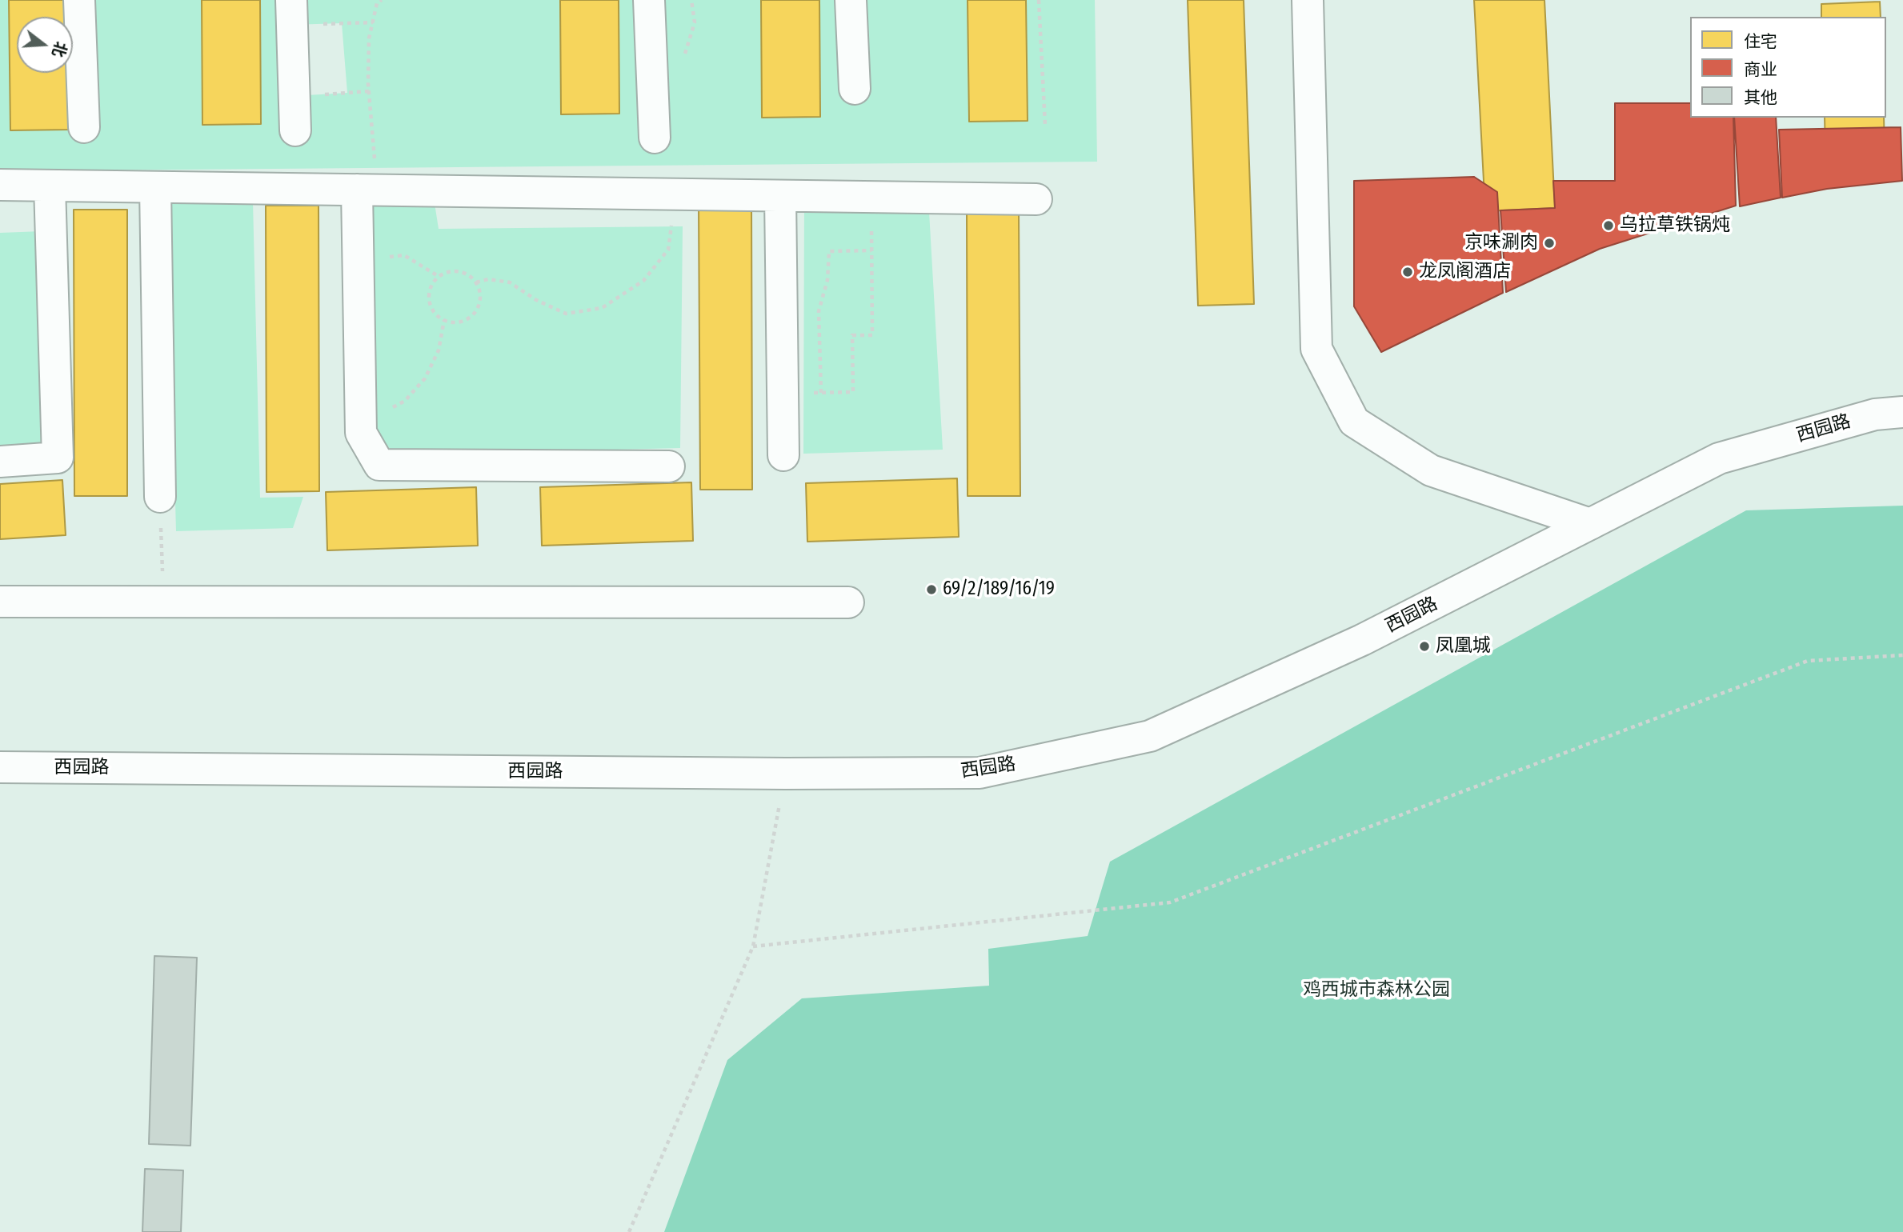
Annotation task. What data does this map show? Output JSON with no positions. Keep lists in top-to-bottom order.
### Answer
{
  "streets": {
    "main road": ["西园路"]
  },
  "parks": ["鸡西城市森林公园"],
  "places": [
    "乌拉草铁锅炖",
    "京味涮肉",
    "龙凤阁酒店",
    "69/2/189/16/19",
    "凤凰城"
  ],
  "legend": ["住宅", "商业", "其他"],
  "north": "right"
}
